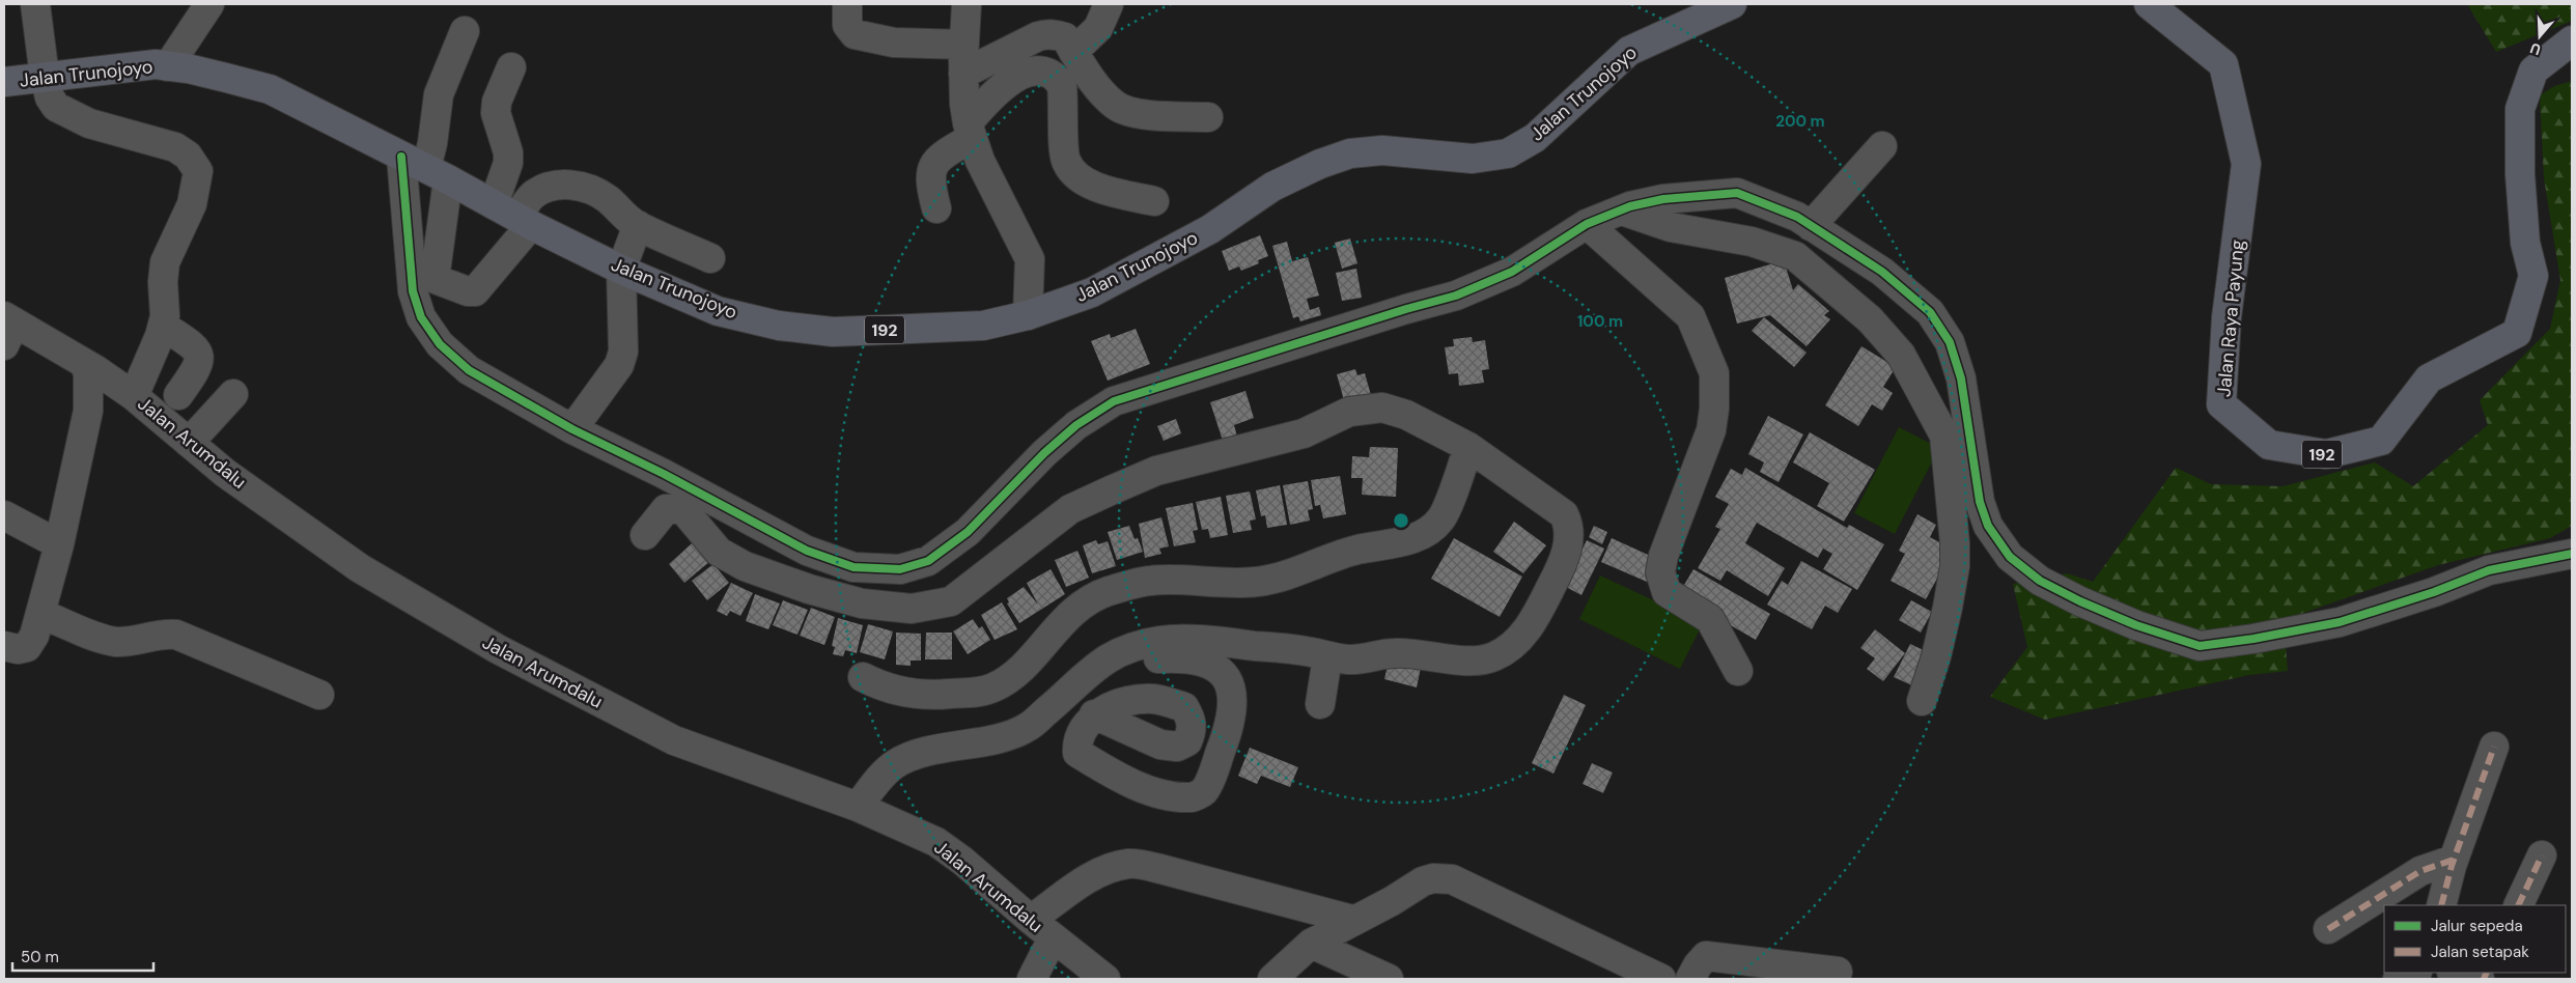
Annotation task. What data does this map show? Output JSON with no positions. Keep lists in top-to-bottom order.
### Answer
{
  "streets": {
    "main road": ["Jalan Trunojoyo", "Jalan Raya Payung", "192"],
    "street": ["Jalan Arumdalu"]
  },
  "legend": ["Jalur sepeda", "Jalan setapak"],
  "scale_bar": "50 m",
  "north": "bottom",
  "rings": ["200 m", "100 m"]
}
